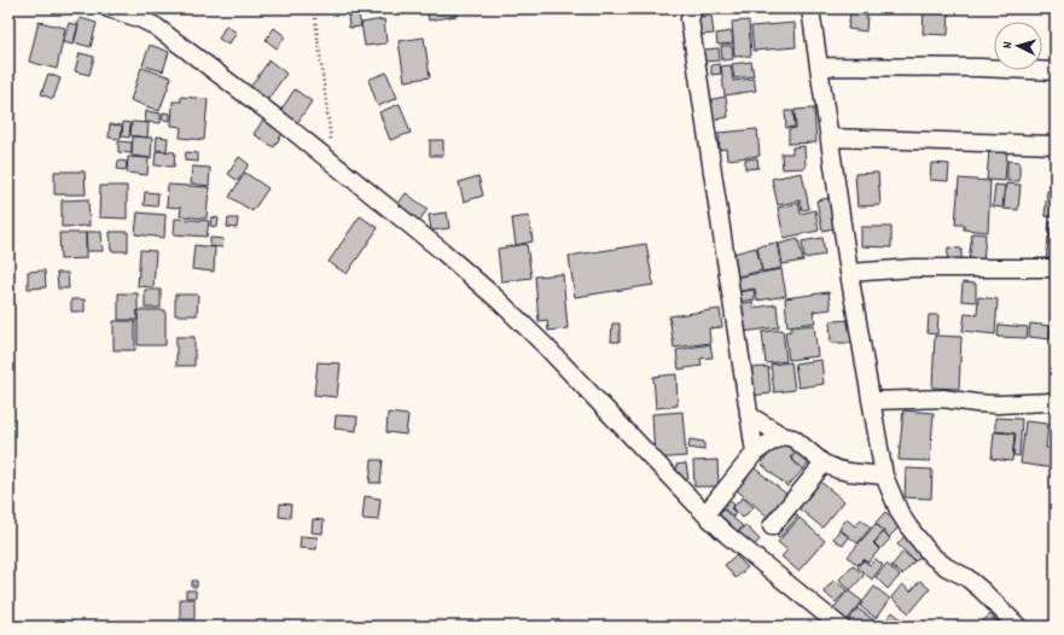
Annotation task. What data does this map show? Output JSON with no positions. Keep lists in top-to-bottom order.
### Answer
{
  "north": "left"
}
